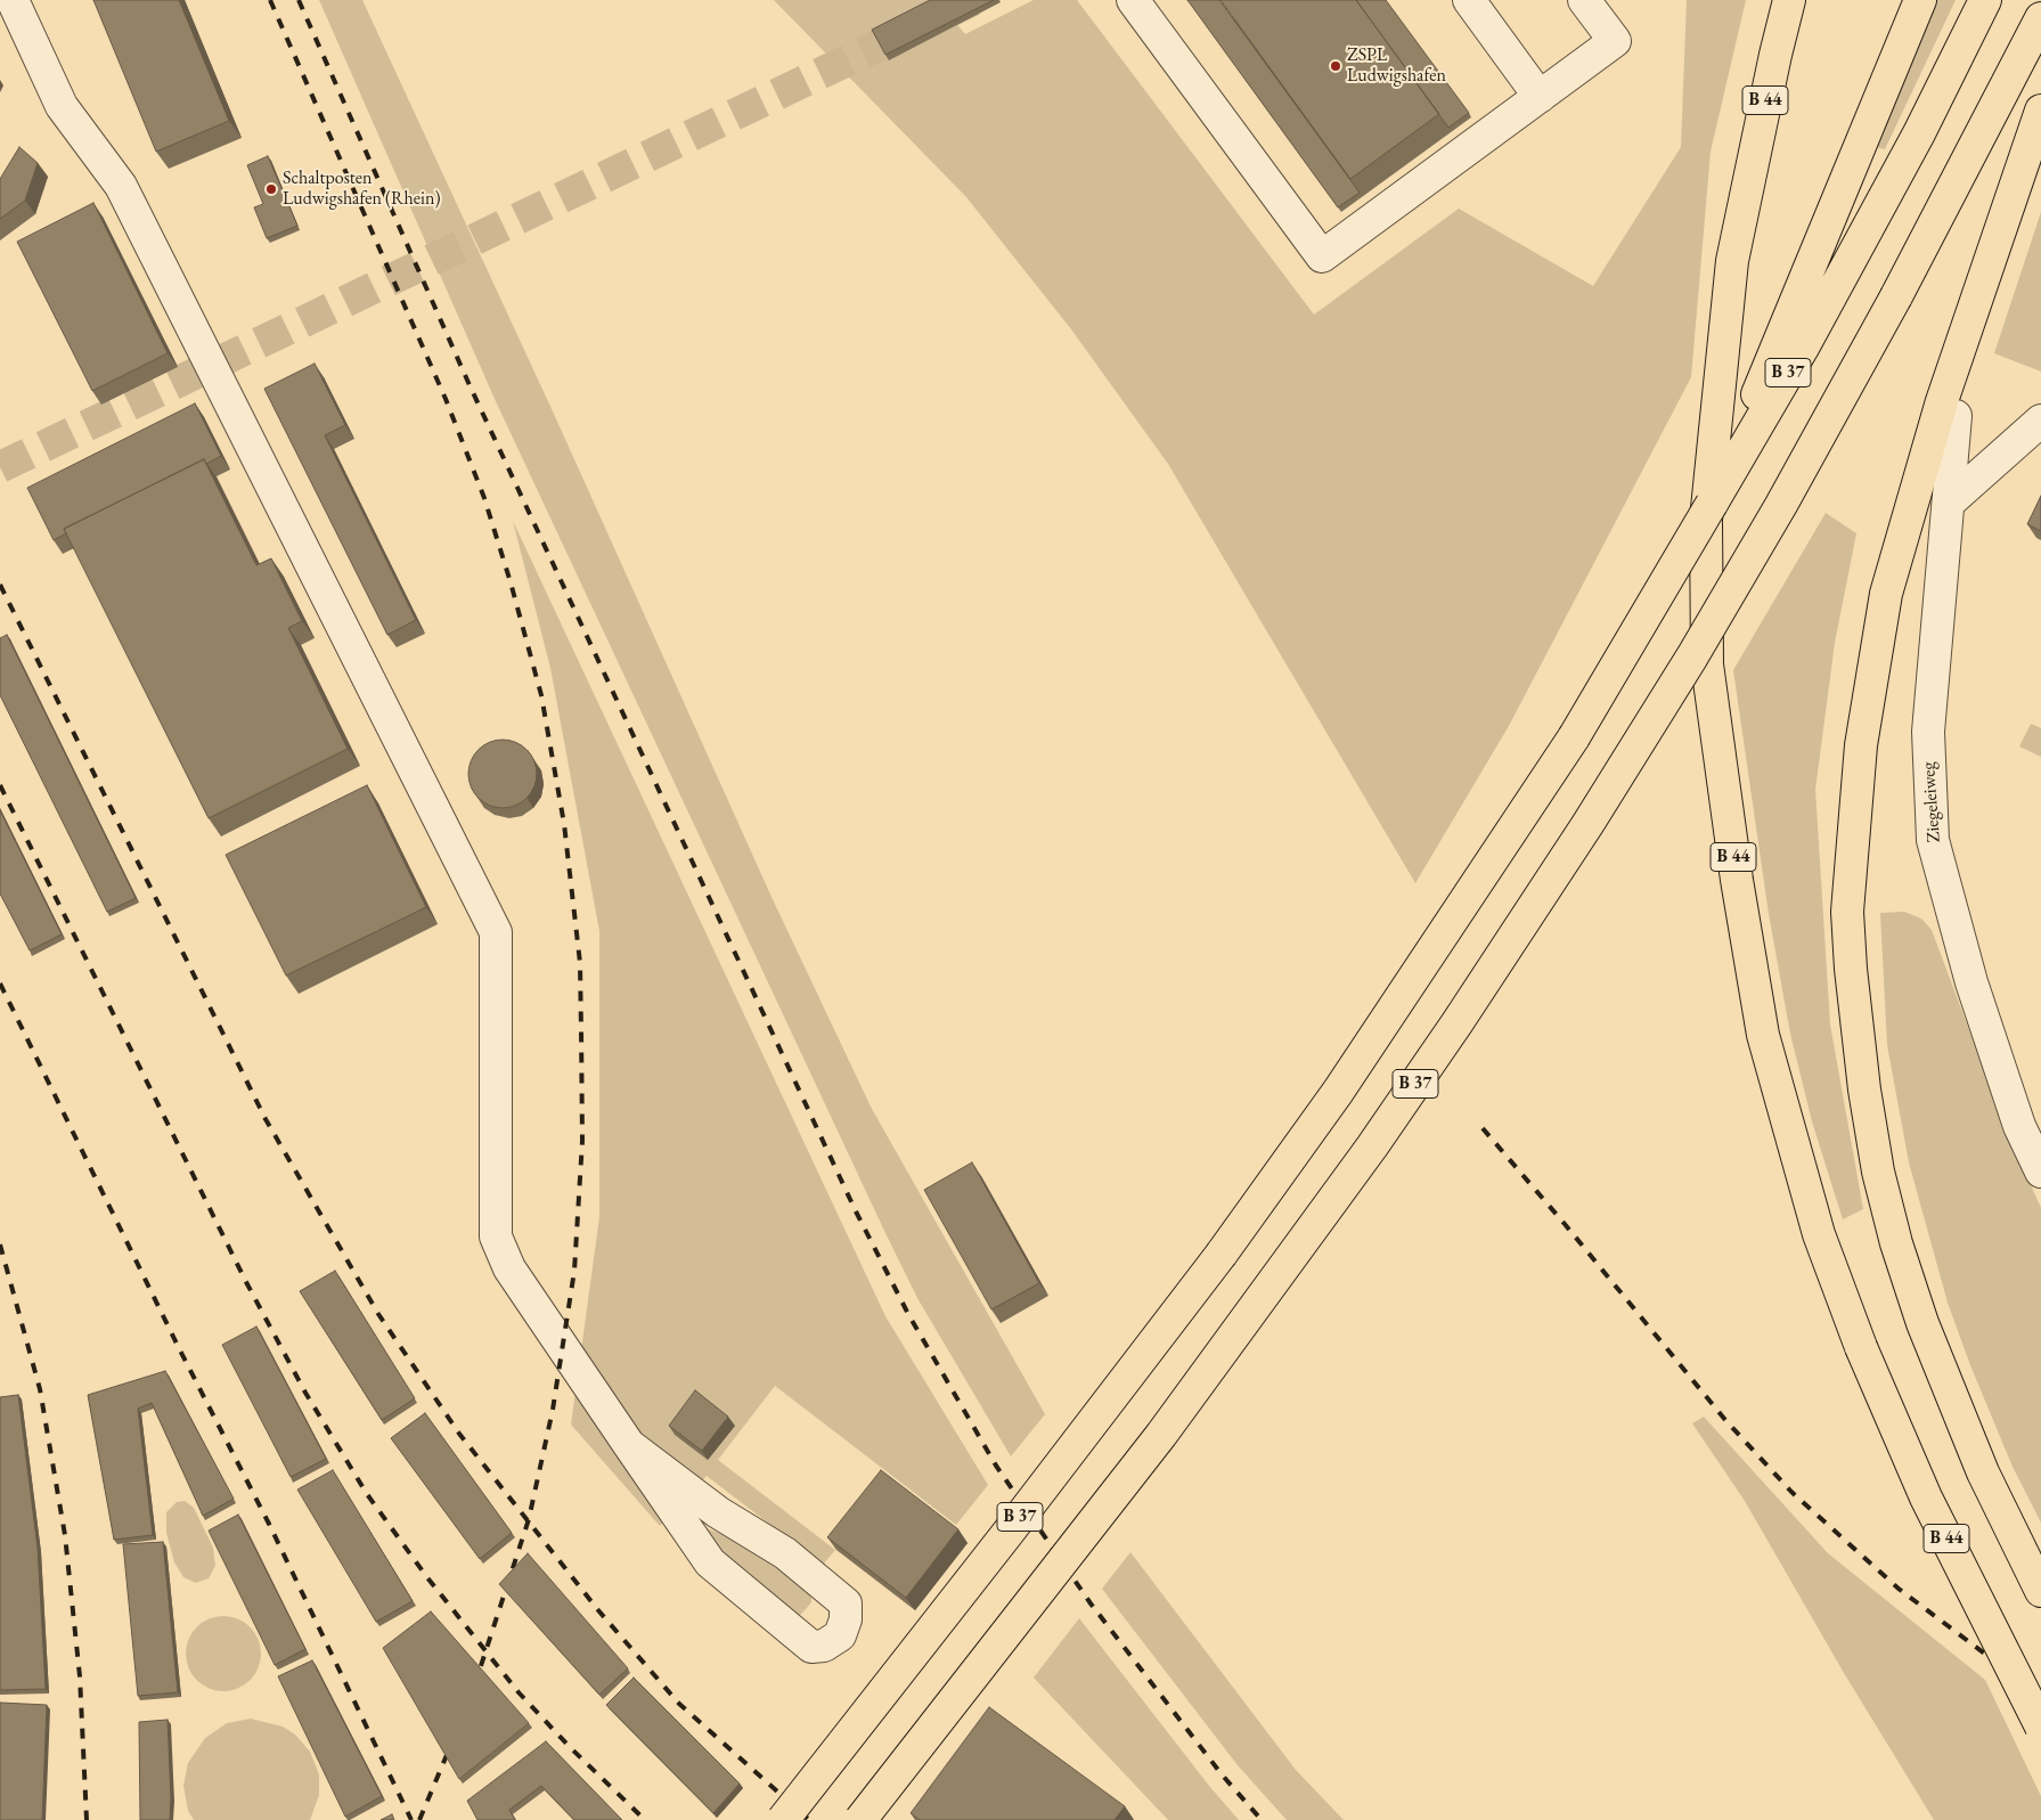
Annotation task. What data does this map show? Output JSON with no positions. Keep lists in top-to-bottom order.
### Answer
{
  "streets": {
    "highway": ["B 44", "B 37"],
    "street": ["Ziegeleiweg"]
  },
  "places": ["ZSPL Ludwigshafen", "Schaltposten Ludwigshafen (Rhein)"]
}
